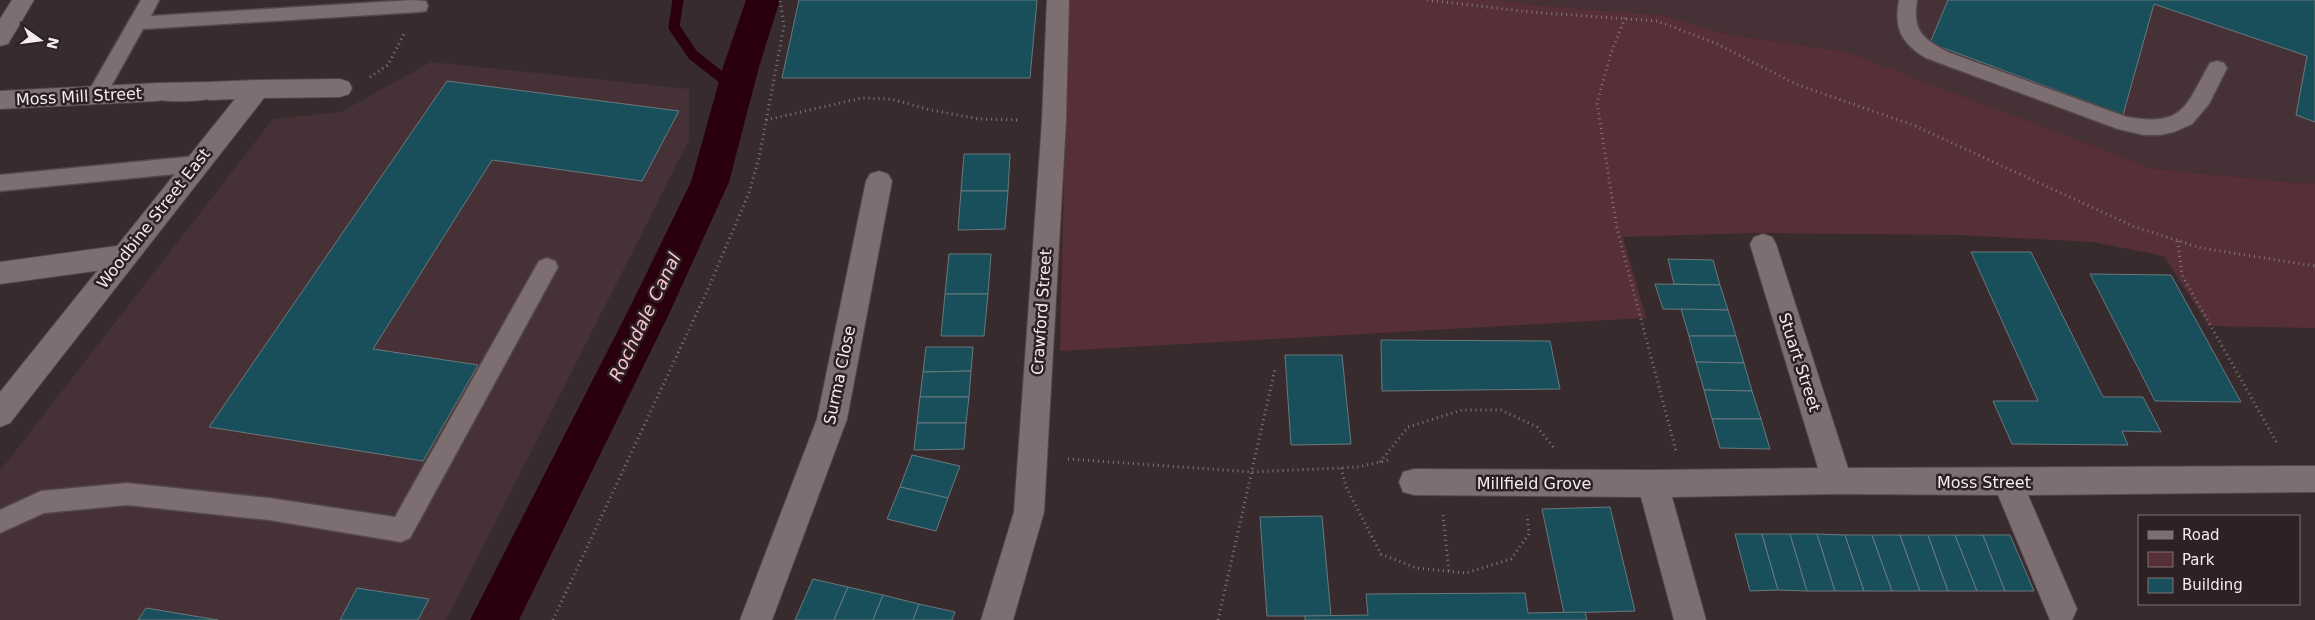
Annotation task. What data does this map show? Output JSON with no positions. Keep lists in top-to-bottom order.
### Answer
{
  "streets": {
    "street": [
      "Moss Mill Street",
      "Woodbine Street East",
      "Crawford Street",
      "Stuart Street",
      "Surma Close",
      "Moss Street",
      "Millfield Grove"
    ]
  },
  "crossings": [
    ["Moss Mill Street", "Woodbine Street East"],
    ["Stuart Street", "Moss Street"],
    ["Moss Street", "Millfield Grove"]
  ],
  "water": ["Rochdale Canal"],
  "legend": ["Road", "Park", "Building"],
  "north": "right"
}
